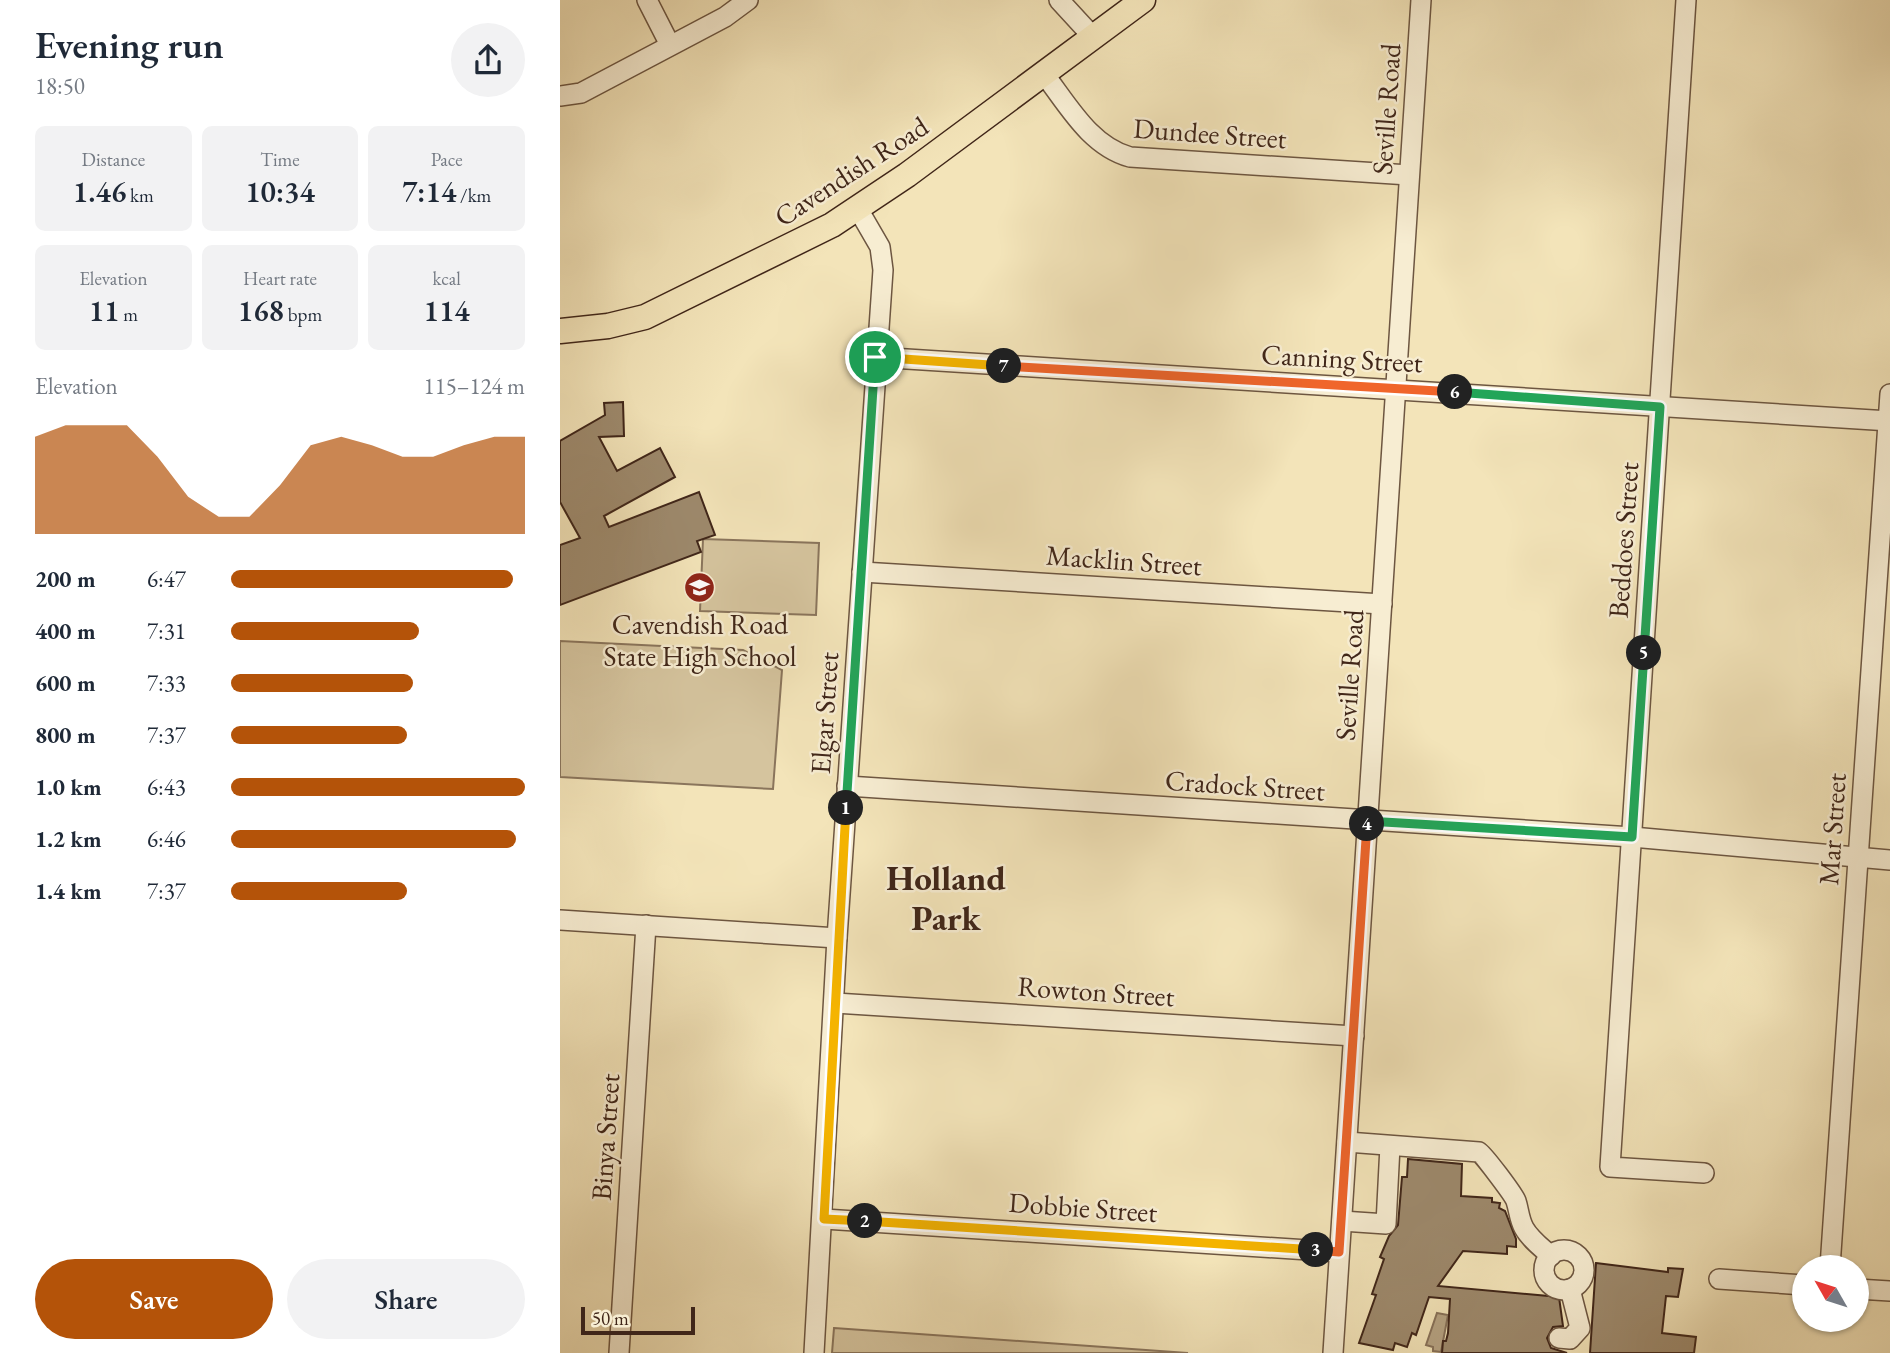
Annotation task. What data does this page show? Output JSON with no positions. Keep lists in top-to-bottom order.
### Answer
{
  "streets": {
    "main road": ["Cavendish Road"],
    "street": [
      "Seville Road",
      "Dundee Street",
      "Canning Street",
      "Beddoes Street",
      "Macklin Street",
      "Elgar Street",
      "Cradock Street",
      "Mar Street",
      "Rowton Street",
      "Binya Street",
      "Dobbie Street"
    ]
  },
  "crossings": [
    ["Seville Road", "Dundee Street"],
    ["Seville Road", "Canning Street"],
    ["Seville Road", "Macklin Street"],
    ["Seville Road", "Cradock Street"],
    ["Seville Road", "Rowton Street"],
    ["Seville Road", "Dobbie Street"],
    ["Dundee Street", "Cavendish Road"],
    ["Cavendish Road", "Elgar Street"],
    ["Canning Street", "Beddoes Street"],
    ["Canning Street", "Elgar Street"],
    ["Canning Street", "Mar Street"],
    ["Beddoes Street", "Cradock Street"],
    ["Macklin Street", "Elgar Street"],
    ["Elgar Street", "Cradock Street"],
    ["Elgar Street", "Rowton Street"],
    ["Elgar Street", "Dobbie Street"],
    ["Cradock Street", "Mar Street"]
  ],
  "districts": ["Holland Park"],
  "places": {
    "school or university": ["Cavendish Road State High School"]
  },
  "scale_bar": "50 m",
  "north": "top left",
  "page": {
    "heading": ["Evening run", "18:50"],
    "stats": [
      ["Distance", "1.46 km"],
      ["Time", "10:34"],
      ["Pace", "7:14 /km"],
      ["Elevation", "11 m"],
      ["Heart rate", "168 bpm"],
      ["kcal", "114"]
    ],
    "pins": [
      "7",
      "6",
      "5",
      "1",
      "4",
      "2",
      "3"
    ],
    "chart": ["Elevation", "115–124 m"],
    "list": [
      {
        "name": "200 m",
        "note": "6:47"
      },
      {
        "name": "400 m",
        "note": "7:31"
      },
      {
        "name": "600 m",
        "note": "7:33"
      },
      {
        "name": "800 m",
        "note": "7:37"
      },
      {
        "name": "1.0 km",
        "note": "6:43"
      },
      {
        "name": "1.2 km",
        "note": "6:46"
      },
      {
        "name": "1.4 km",
        "note": "7:37"
      }
    ],
    "buttons": ["Save", "Share"],
    "scale": "50 m"
  }
}
